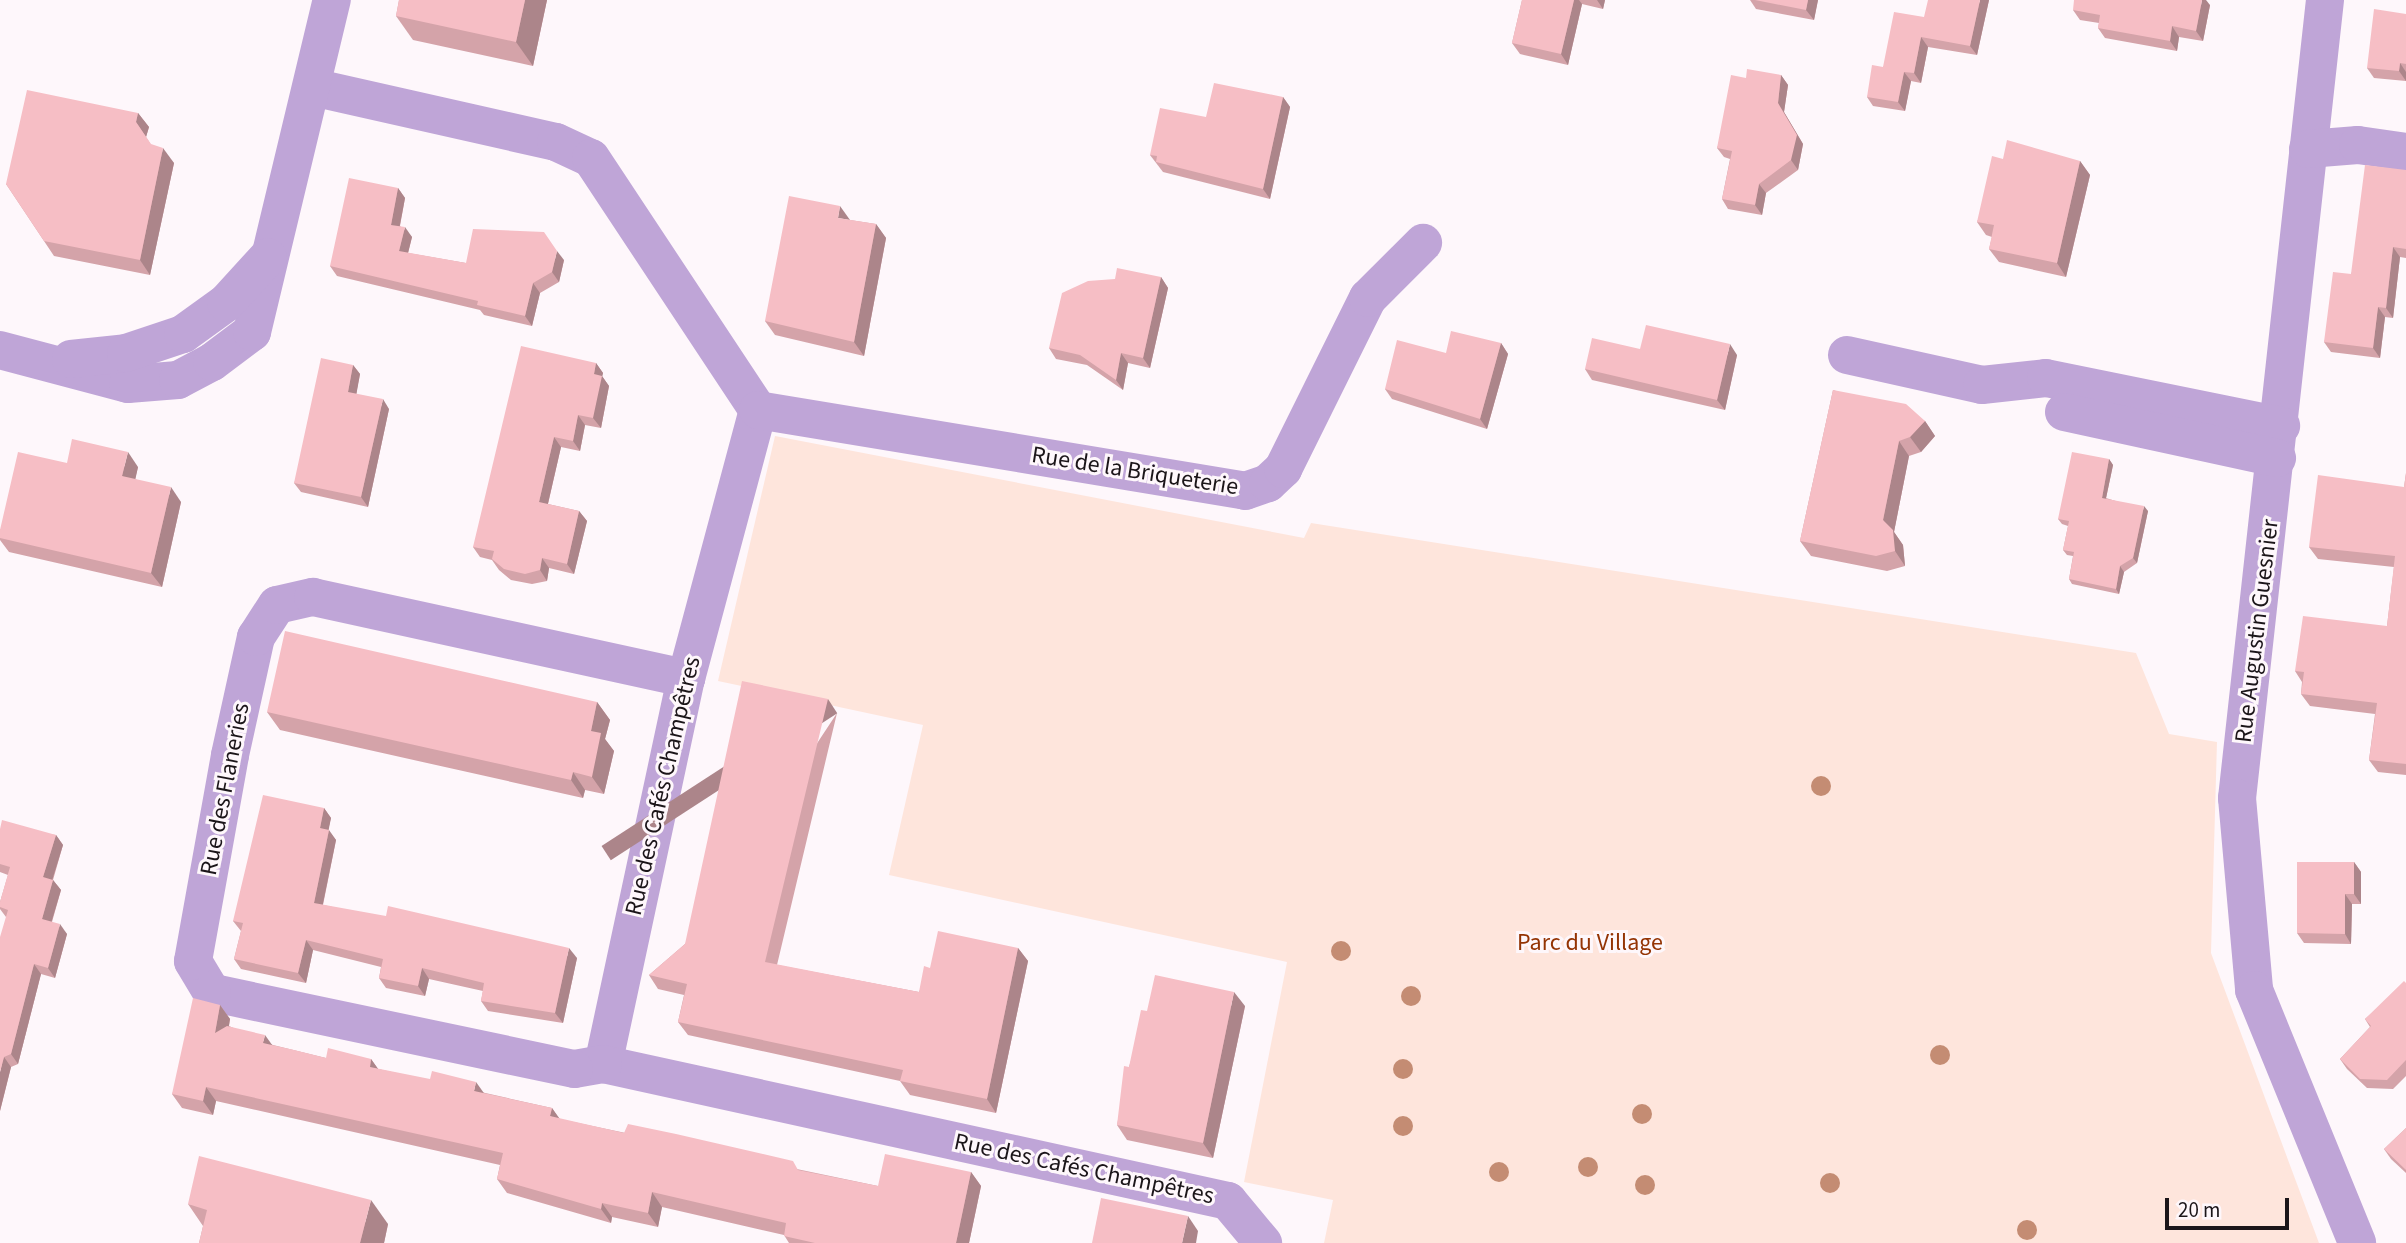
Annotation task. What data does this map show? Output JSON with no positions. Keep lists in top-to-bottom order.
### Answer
{
  "streets": {
    "street": [
      "Rue de la Briqueterie",
      "Rue Augustin Guesnier",
      "Rue des Cafés Champêtres",
      "Rue des Flaneries"
    ]
  },
  "crossings": [
    ["Rue de la Briqueterie", "Rue des Cafés Champêtres"],
    ["Rue des Cafés Champêtres", "Rue des Flaneries"]
  ],
  "parks": ["Parc du Village"],
  "scale_bar": "20 m"
}
